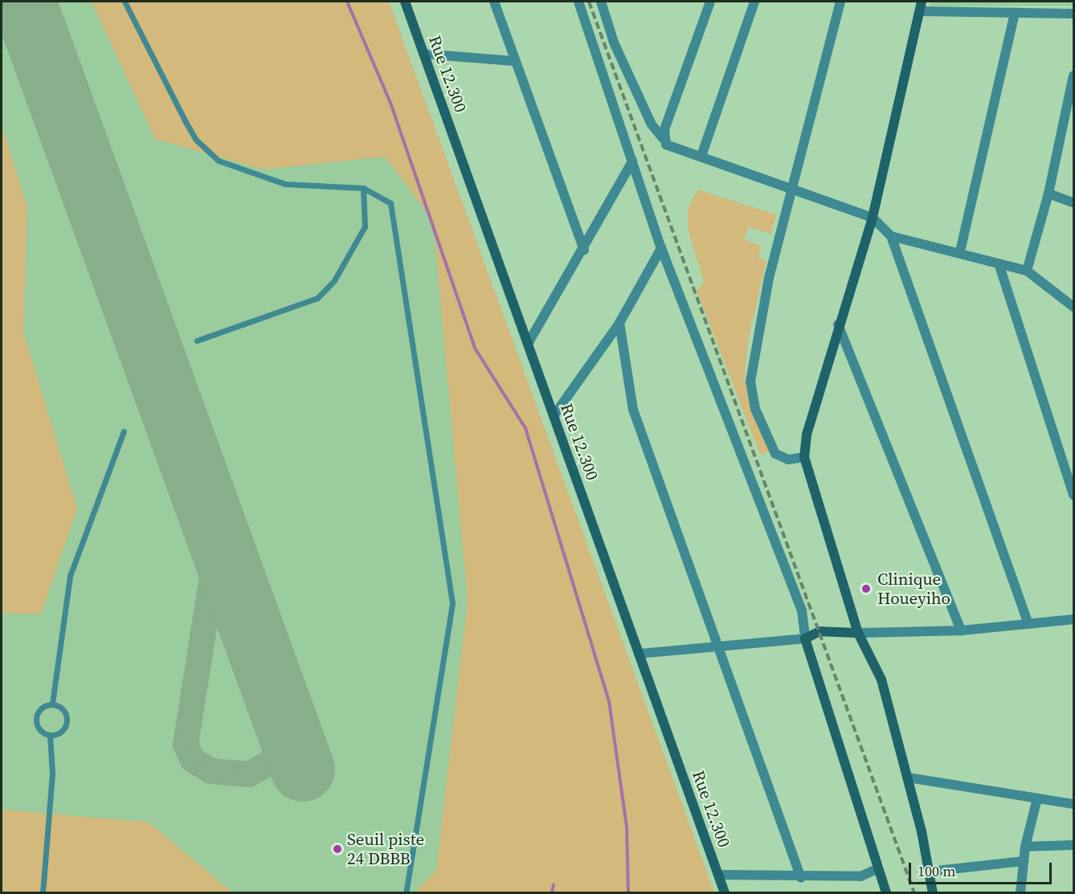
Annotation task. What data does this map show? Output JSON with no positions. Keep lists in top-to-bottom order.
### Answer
{
  "streets": {
    "main road": ["Rue 12.300"]
  },
  "places": ["Clinique Houeyiho", "Seuil piste 24 DBBB"],
  "scale_bar": "100 m"
}
